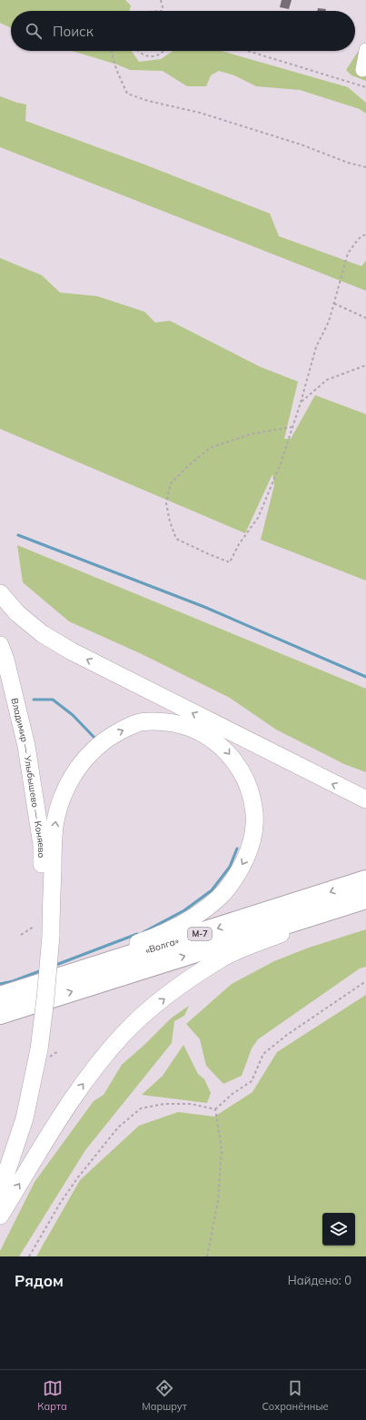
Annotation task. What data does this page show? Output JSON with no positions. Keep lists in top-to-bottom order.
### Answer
{
  "streets": {
    "highway": ["М-7", "«Волга»"],
    "main road": ["Владимир — Улыбышево — Коняево"]
  },
  "page": {
    "search": "Поиск",
    "heading": ["Рядом", "Найдено: 0"],
    "nav": ["Карта", "Маршрут", "Сохранённые"]
  }
}
